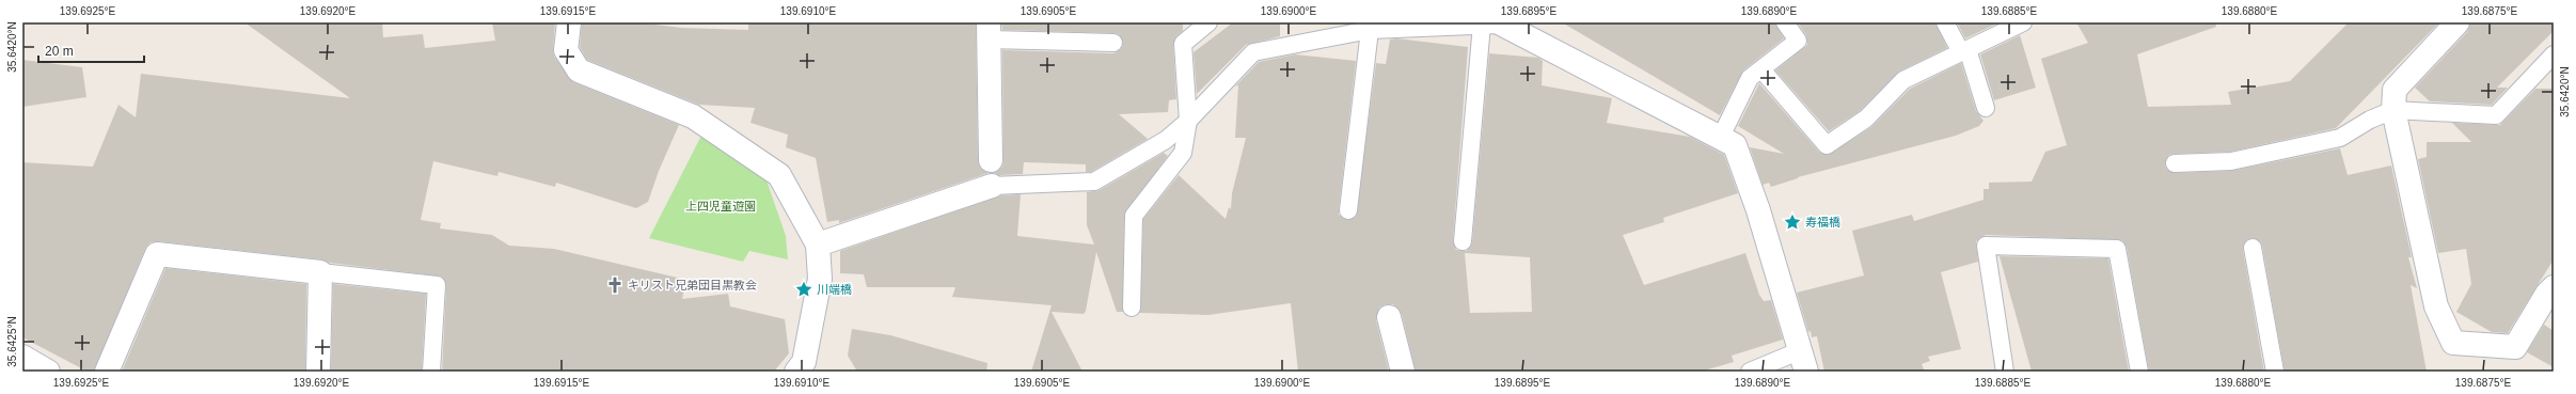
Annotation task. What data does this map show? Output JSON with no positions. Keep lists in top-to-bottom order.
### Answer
{
  "parks": ["上四児童遊園"],
  "places": {
    "place": ["寿福橋", "川端橋"],
    "church": ["キリスト兄弟団目黒教会"]
  },
  "scale_bar": "20 m",
  "coordinates": [
    "139.6925°E",
    "139.6920°E",
    "139.6915°E",
    "139.6910°E",
    "139.6905°E",
    "139.6900°E",
    "139.6895°E",
    "139.6890°E",
    "139.6885°E",
    "139.6880°E",
    "139.6875°E",
    "35.6420°N",
    "35.6425°N"
  ]
}
